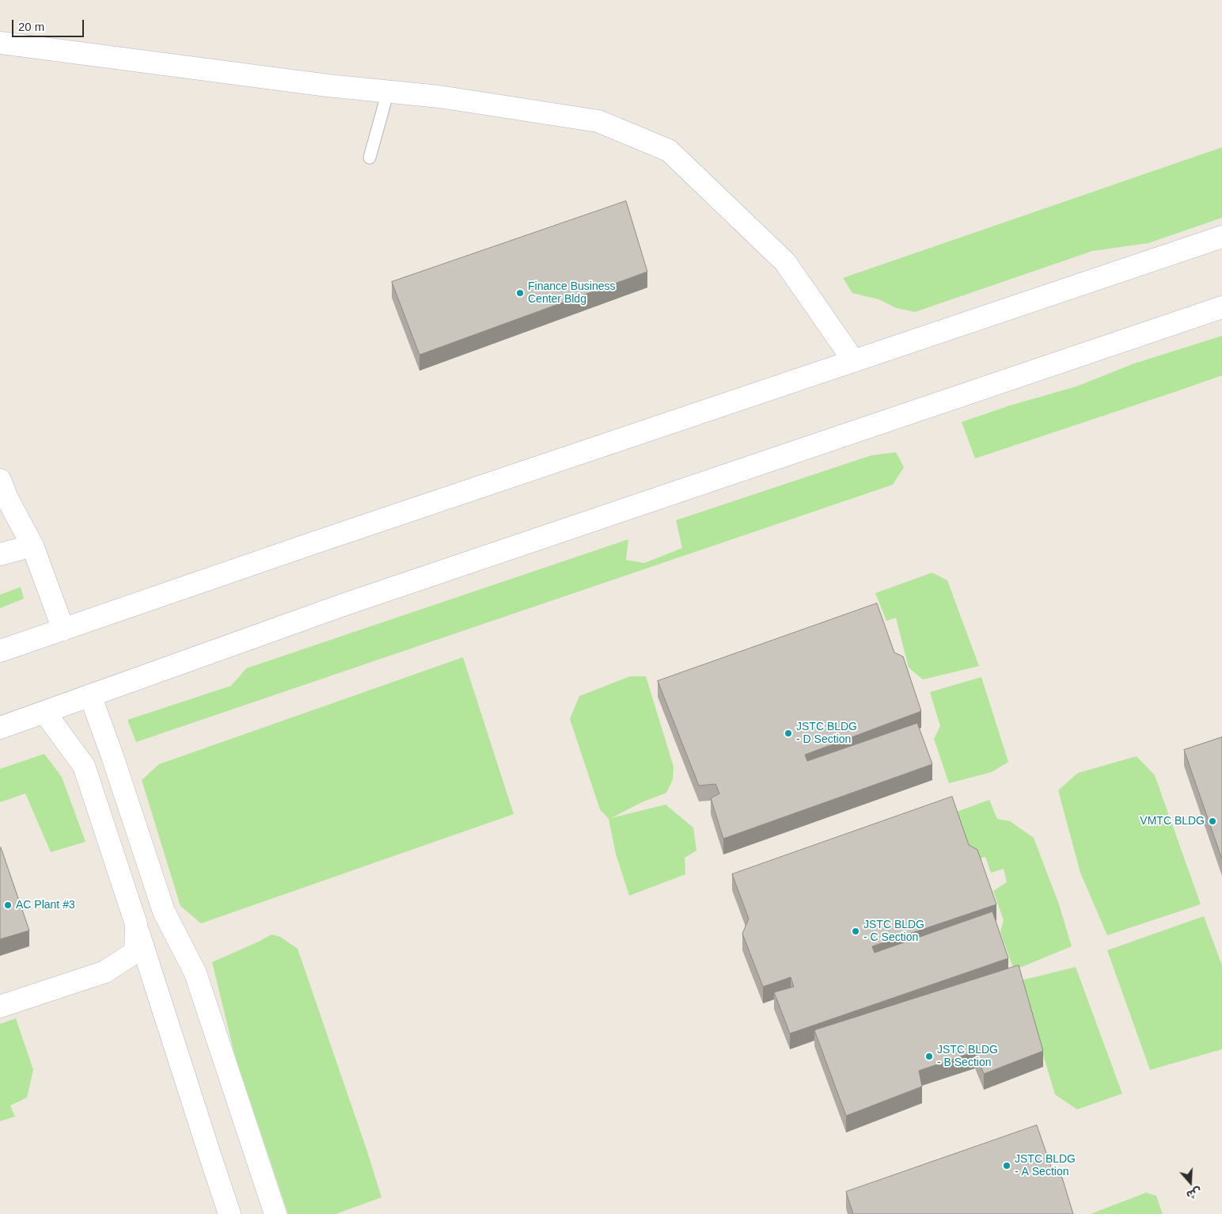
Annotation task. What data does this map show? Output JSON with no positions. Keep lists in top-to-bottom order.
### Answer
{
  "places": [
    "Finance Business Center Bldg",
    "JSTC BLDG - D Section",
    "VMTC BLDG",
    "AC Plant #3",
    "JSTC BLDG - C Section",
    "JSTC BLDG - B Section",
    "JSTC BLDG - A Section"
  ],
  "scale_bar": "20 m",
  "north": "bottom"
}
